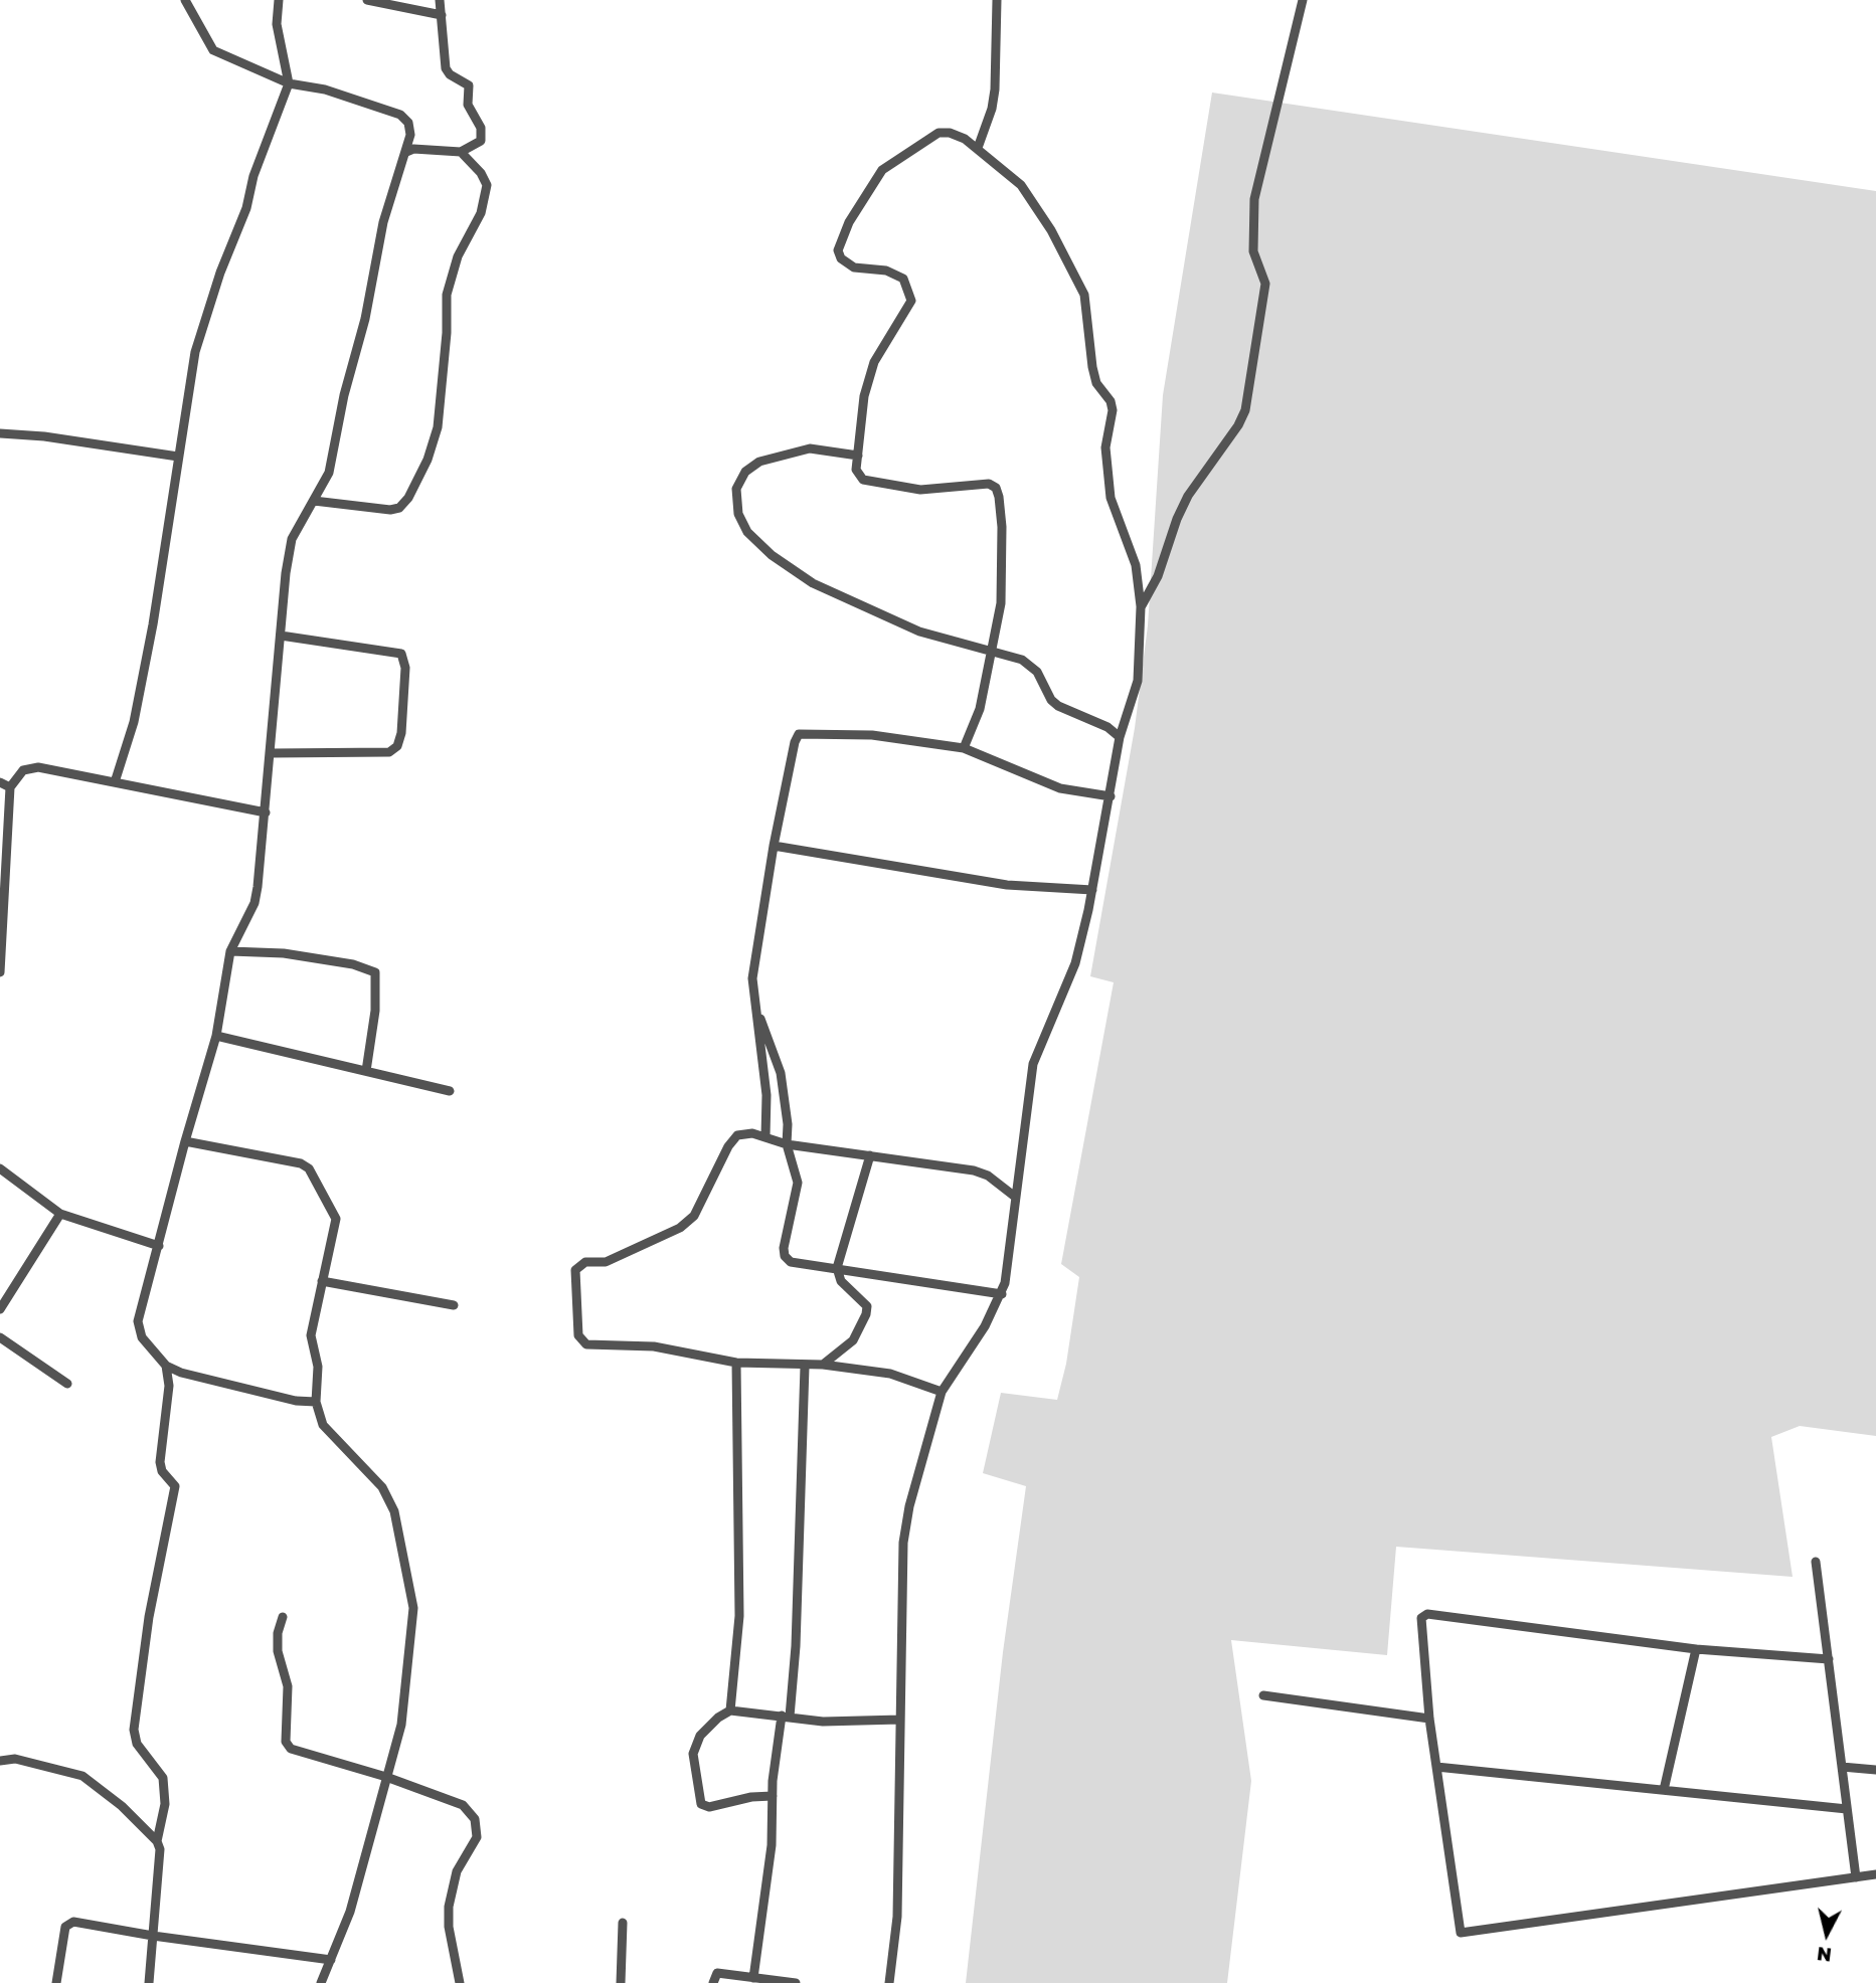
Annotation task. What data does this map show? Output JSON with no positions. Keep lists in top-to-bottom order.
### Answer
{
  "north": "bottom"
}
